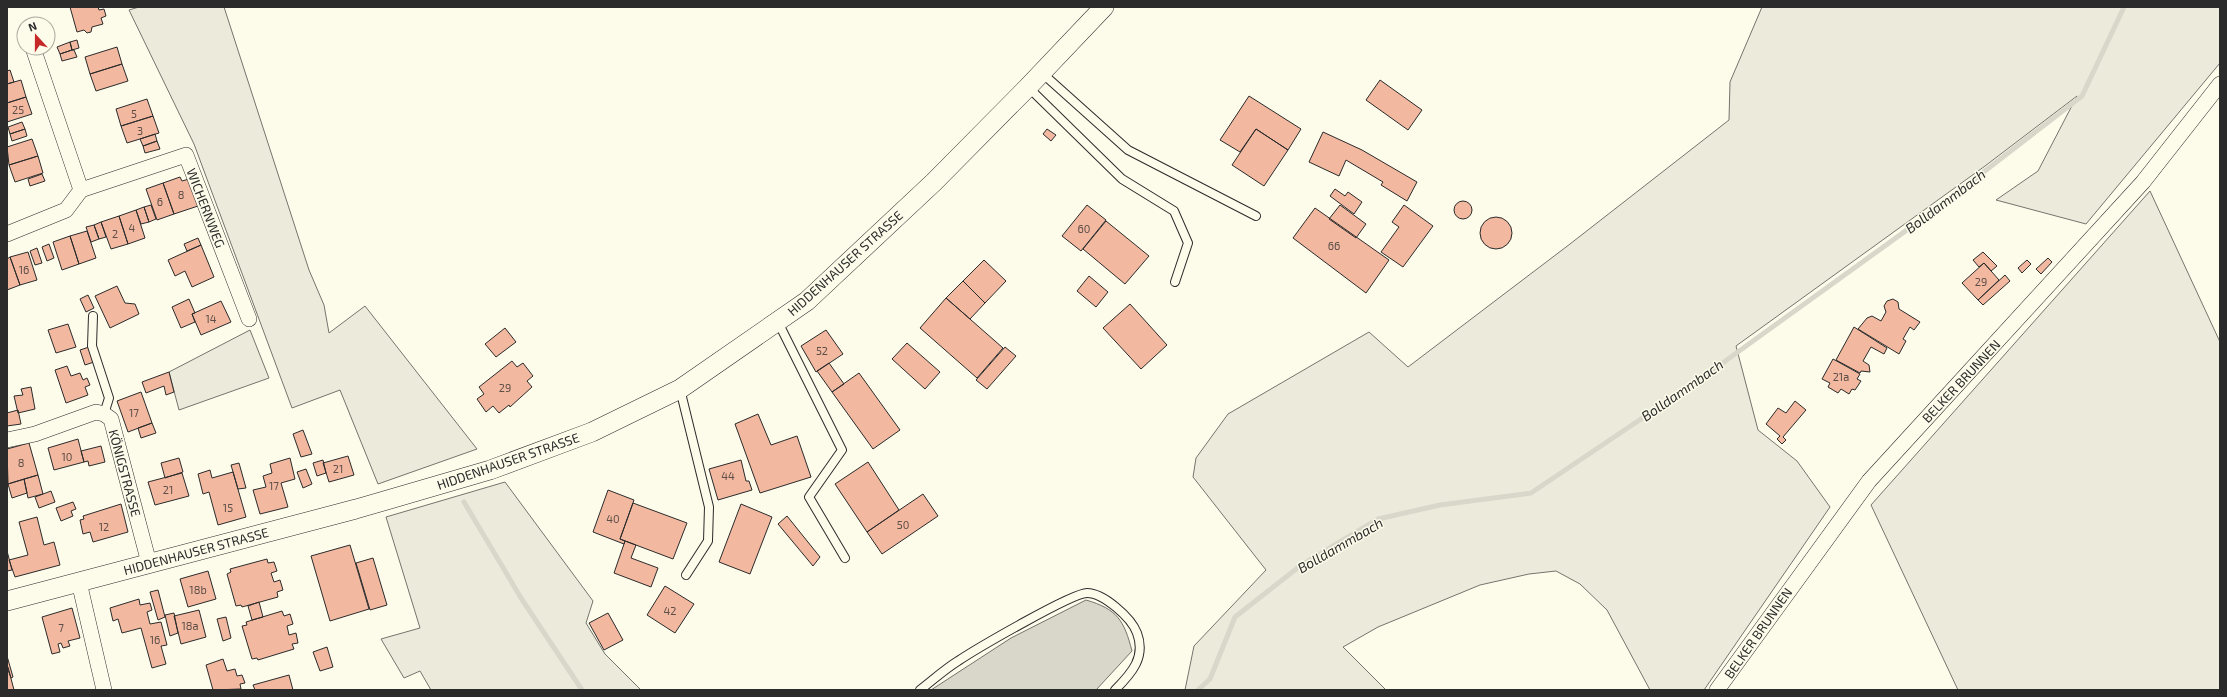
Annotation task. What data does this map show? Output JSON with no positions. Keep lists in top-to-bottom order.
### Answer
{
  "streets": {
    "street": [
      "WICHERNWEG",
      "HIDDENHAUSER STRASSE",
      "BELKER BRUNNEN",
      "KÖNIGSTRASSE"
    ]
  },
  "crossings": [
    ["HIDDENHAUSER STRASSE", "KÖNIGSTRASSE"]
  ],
  "water": ["Bolldammbach"],
  "house_numbers": [
    "25",
    "5",
    "3",
    "8",
    "6",
    "4",
    "60",
    "2",
    "66",
    "16",
    "29",
    "14",
    "52",
    "21a",
    "29",
    "17",
    "10",
    "8",
    "21",
    "44",
    "17",
    "21",
    "15",
    "40",
    "50",
    "12",
    "18b",
    "42",
    "18a",
    "7",
    "16"
  ],
  "north": "top"
}
